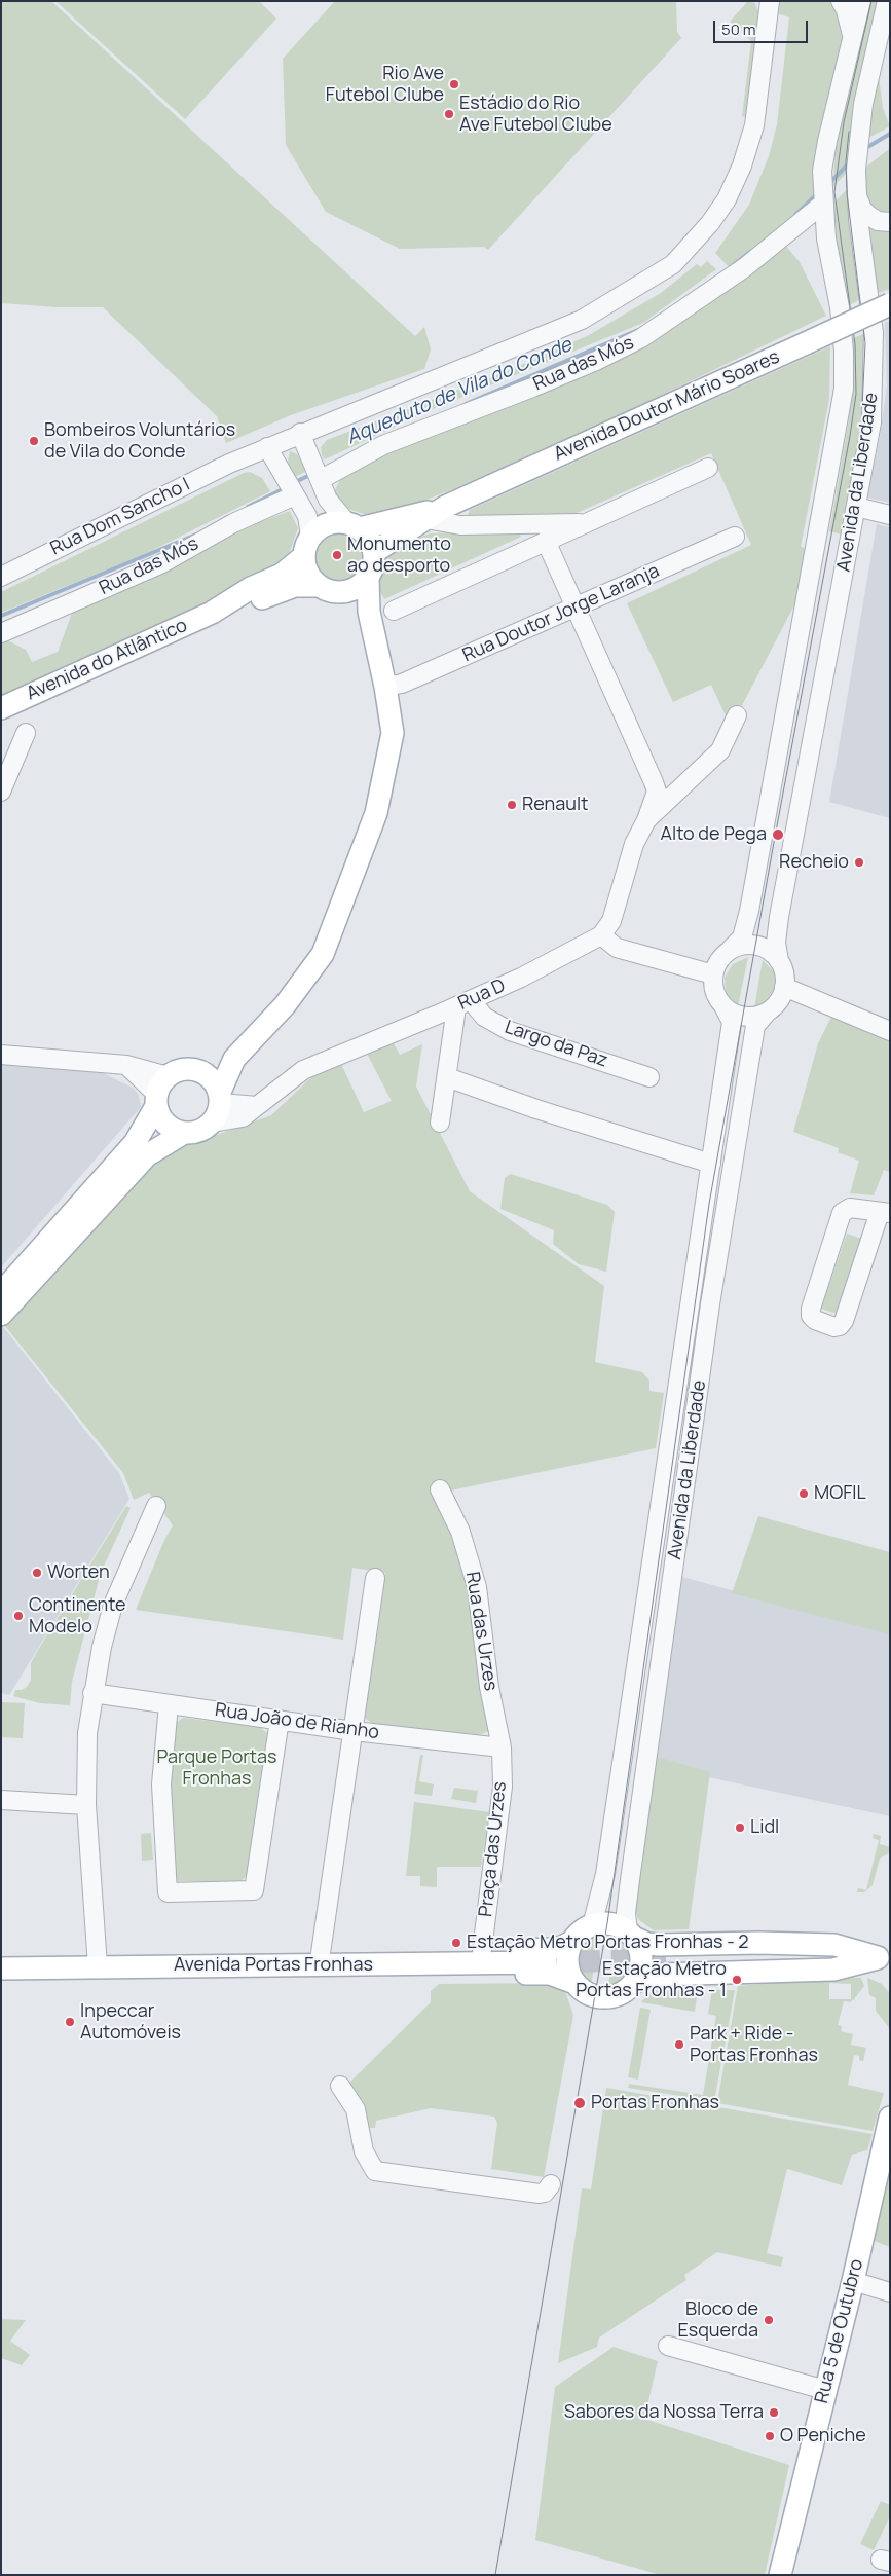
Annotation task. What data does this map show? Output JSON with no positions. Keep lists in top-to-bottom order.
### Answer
{
  "streets": {
    "main road": [
      "Avenida Doutor Mário Soares",
      "Avenida do Atlântico",
      "Avenida Portas Fronhas",
      "Rua 5 de Outubro"
    ],
    "street": [
      "Rua das Mós",
      "Avenida da Liberdade",
      "Rua Dom Sancho I",
      "Rua Doutor Jorge Laranja",
      "Rua D",
      "Largo da Paz",
      "Rua das Urzes",
      "Rua João de Rianho",
      "Praça das Urzes"
    ]
  },
  "crossings": [
    ["Rua das Mós", "Avenida da Liberdade"],
    ["Avenida Doutor Mário Soares", "Avenida do Atlântico"],
    ["Rua D", "Largo da Paz"],
    ["Rua das Urzes", "Rua João de Rianho"],
    ["Rua das Urzes", "Praça das Urzes"],
    ["Rua João de Rianho", "Praça das Urzes"]
  ],
  "water": ["Aqueduto de Vila do Conde"],
  "parks": ["Parque Portas Fronhas"],
  "places": [
    "Rio Ave Futebol Clube",
    "Estádio do Rio Ave Futebol Clube",
    "Bombeiros Voluntários de Vila do Conde",
    "Monumento ao desporto",
    "Renault",
    "Alto de Pega",
    "Recheio",
    "MOFIL",
    "Worten",
    "Continente Modelo",
    "Lidl",
    "Estação Metro Portas Fronhas - 2",
    "Estação Metro Portas Fronhas - 1",
    "Inpeccar Automóveis",
    "Park + Ride - Portas Fronhas",
    "Portas Fronhas",
    "Bloco de Esquerda",
    "Sabores da Nossa Terra",
    "O Peniche"
  ],
  "scale_bar": "50 m"
}
